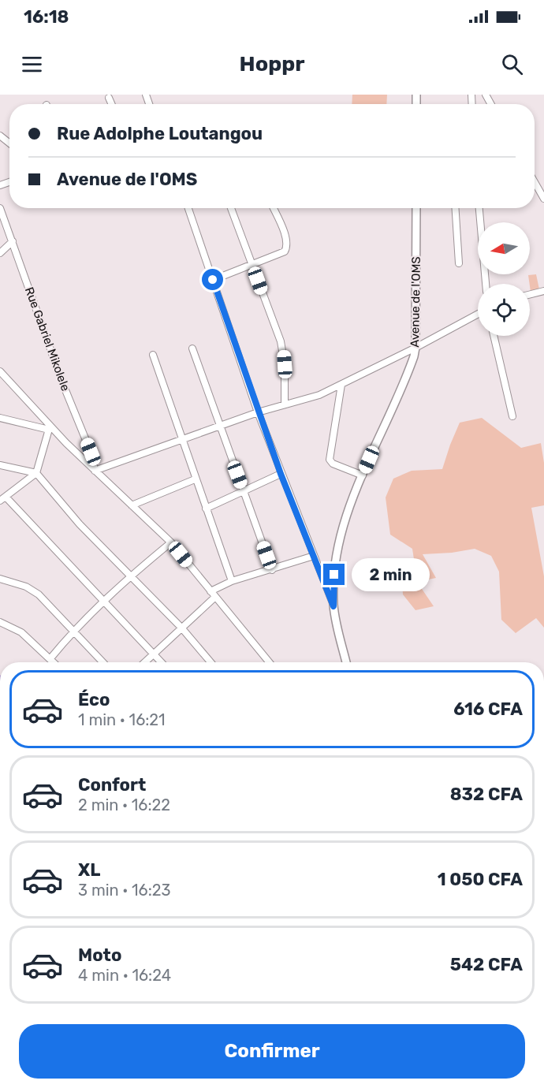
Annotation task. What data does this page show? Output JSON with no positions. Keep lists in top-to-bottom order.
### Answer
{
  "streets": {
    "street": ["Avenue de l'OMS", "Rue Gabriel Mikolele"]
  },
  "north": "left",
  "page": {
    "status": "16:18",
    "header": "Hoppr",
    "banner": ["Rue Adolphe Loutangou", "Avenue de l'OMS"],
    "bubble": "2 min",
    "list": [
      {
        "name": "Éco",
        "note": "1 min · 16:21",
        "value": "616 CFA"
      },
      {
        "name": "Confort",
        "note": "2 min · 16:22",
        "value": "832 CFA"
      },
      {
        "name": "XL",
        "note": "3 min · 16:23",
        "value": "1 050 CFA"
      },
      {
        "name": "Moto",
        "note": "4 min · 16:24",
        "value": "542 CFA"
      }
    ],
    "buttons": "Confirmer"
  }
}
